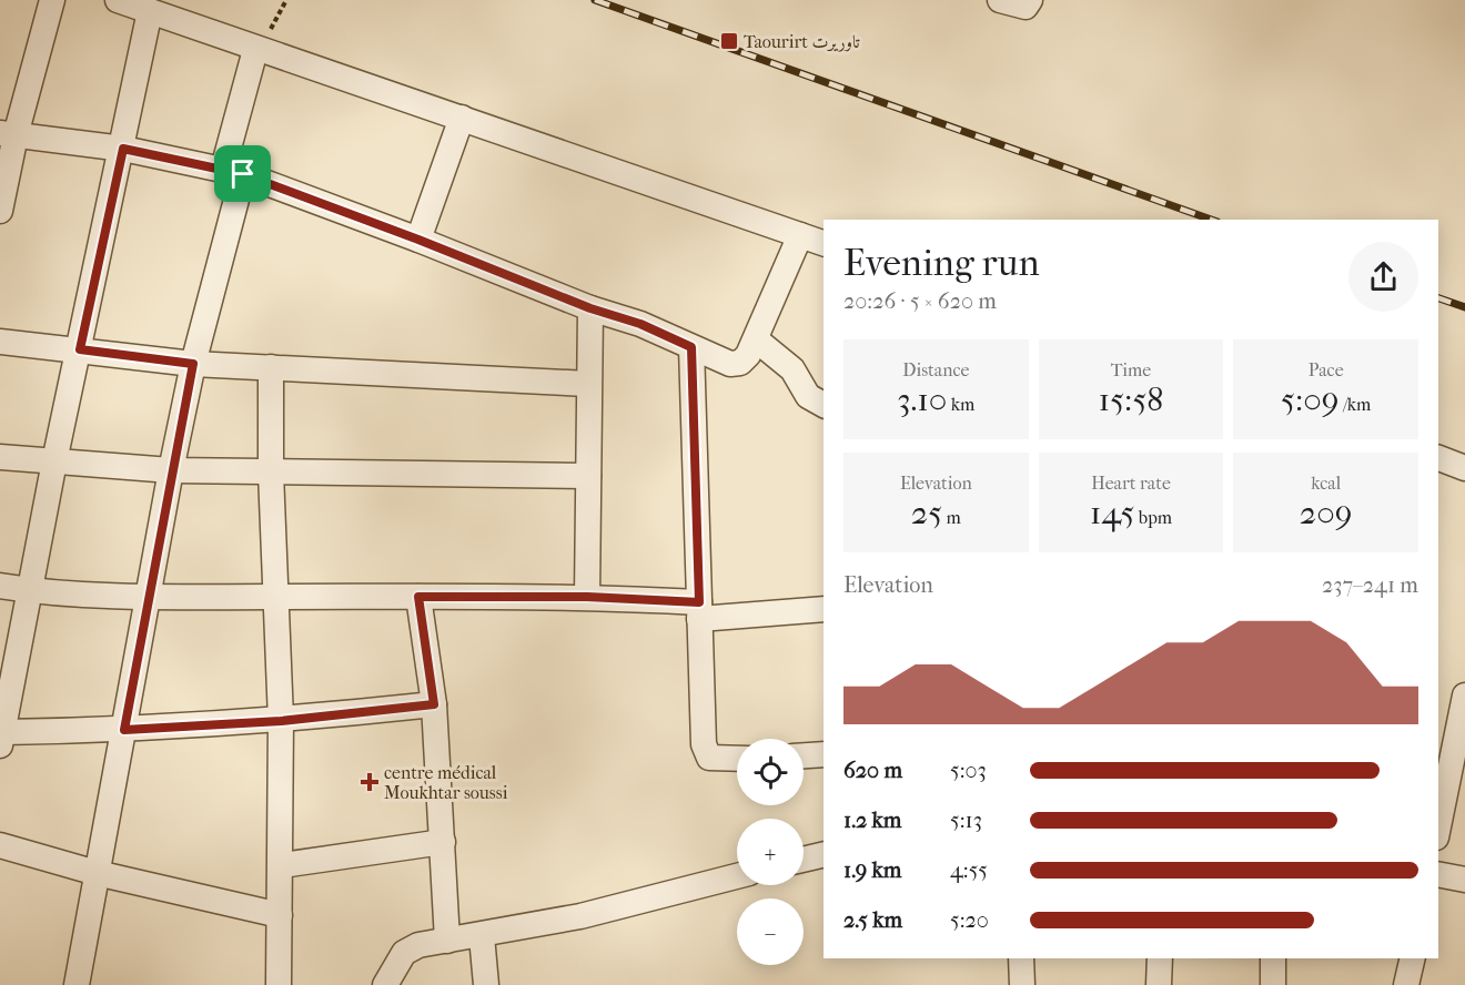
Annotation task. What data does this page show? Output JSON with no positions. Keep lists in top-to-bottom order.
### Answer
{
  "places": {
    "transit": ["Taourirt تاوريرت"],
    "health": ["centre médical Moukhtar soussi"]
  },
  "page": {
    "heading": ["Evening run", "20:26 · 5 × 620 m"],
    "stats": [
      ["Distance", "3.10 km"],
      ["Time", "15:58"],
      ["Pace", "5:09 /km"],
      ["Elevation", "25 m"],
      ["Heart rate", "145 bpm"],
      ["kcal", "209"]
    ],
    "chart": ["Elevation", "237–241 m"],
    "map_buttons": ["+", "−"],
    "list": [
      {
        "name": "620 m",
        "note": "5:03"
      },
      {
        "name": "1.2 km",
        "note": "5:13"
      },
      {
        "name": "1.9 km",
        "note": "4:55"
      },
      {
        "name": "2.5 km",
        "note": "5:20"
      }
    ]
  }
}
